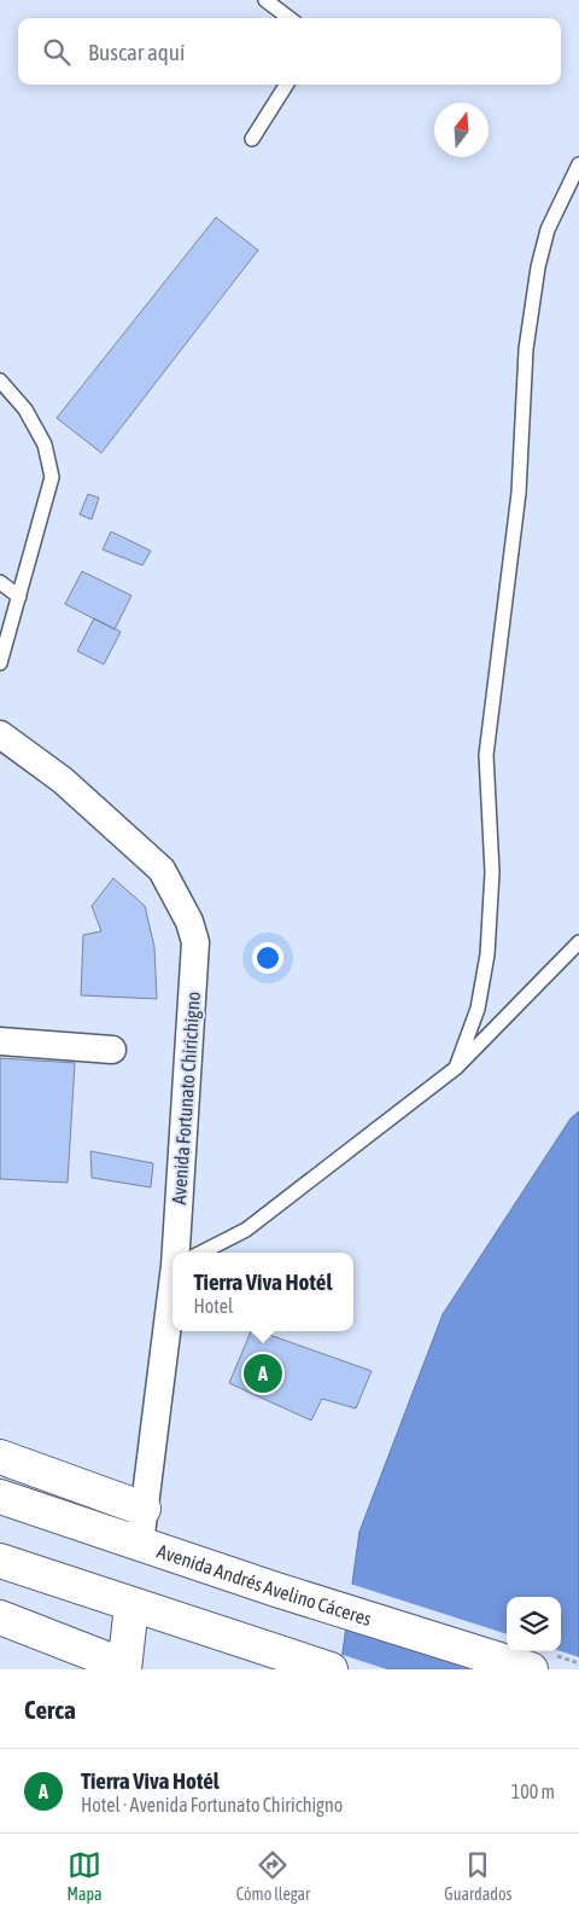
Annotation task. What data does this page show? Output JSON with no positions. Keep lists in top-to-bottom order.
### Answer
{
  "streets": {
    "main road": ["Avenida Andrés Avelino Cáceres"],
    "street": ["Avenida Fortunato Chirichigno"]
  },
  "crossings": [
    ["Avenida Fortunato Chirichigno", "Avenida Andrés Avelino Cáceres"]
  ],
  "north": "top",
  "page": {
    "search": "Buscar aquí",
    "popup": ["Tierra Viva Hotél", "Hotel"],
    "pins": "A",
    "heading": "Cerca",
    "list": [
      {
        "mark": "A",
        "name": "Tierra Viva Hotél",
        "note": "Hotel · Avenida Fortunato Chirichigno",
        "value": "100 m"
      }
    ],
    "nav": ["Mapa", "Cómo llegar", "Guardados"]
  }
}
